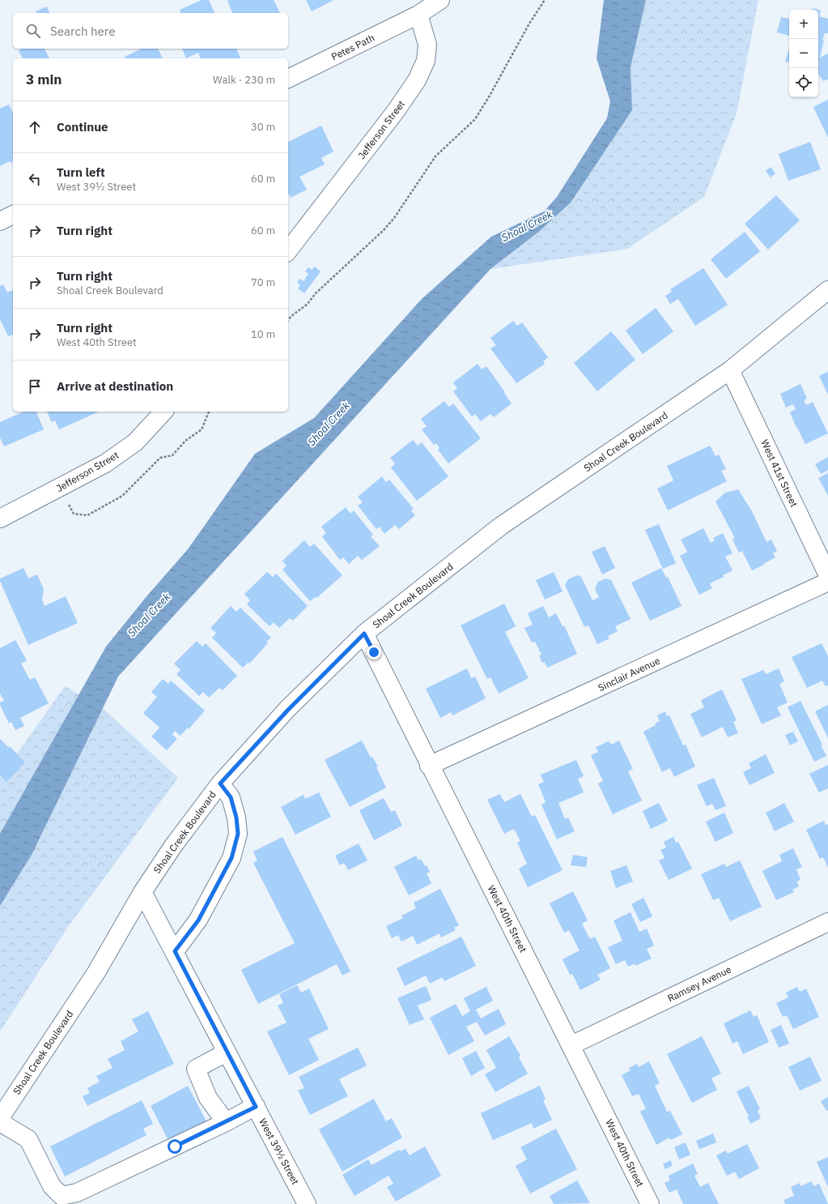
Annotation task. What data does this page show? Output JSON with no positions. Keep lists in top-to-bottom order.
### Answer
{
  "streets": {
    "street": [
      "Petes Path",
      "Jefferson Street",
      "Shoal Creek Boulevard",
      "West 41st Street",
      "Sinclair Avenue",
      "West 40th Street",
      "Ramsey Avenue",
      "West 39½ Street"
    ]
  },
  "crossings": [
    ["Petes Path", "Jefferson Street"],
    ["Shoal Creek Boulevard", "West 41st Street"],
    ["Shoal Creek Boulevard", "West 40th Street"],
    ["Shoal Creek Boulevard", "West 39½ Street"],
    ["Sinclair Avenue", "West 40th Street"],
    ["West 40th Street", "Ramsey Avenue"]
  ],
  "water": ["Shoal Creek"],
  "page": {
    "map_buttons": ["+", "−"],
    "search": "Search here",
    "heading": ["3 min", "Walk · 230 m"],
    "list": [
      ["Continue", "30 m"],
      ["Turn left", "West 39½ Street", "60 m"],
      ["Turn right", "60 m"],
      ["Turn right", "Shoal Creek Boulevard", "70 m"],
      ["Turn right", "West 40th Street", "10 m"],
      "Arrive at destination"
    ]
  }
}
